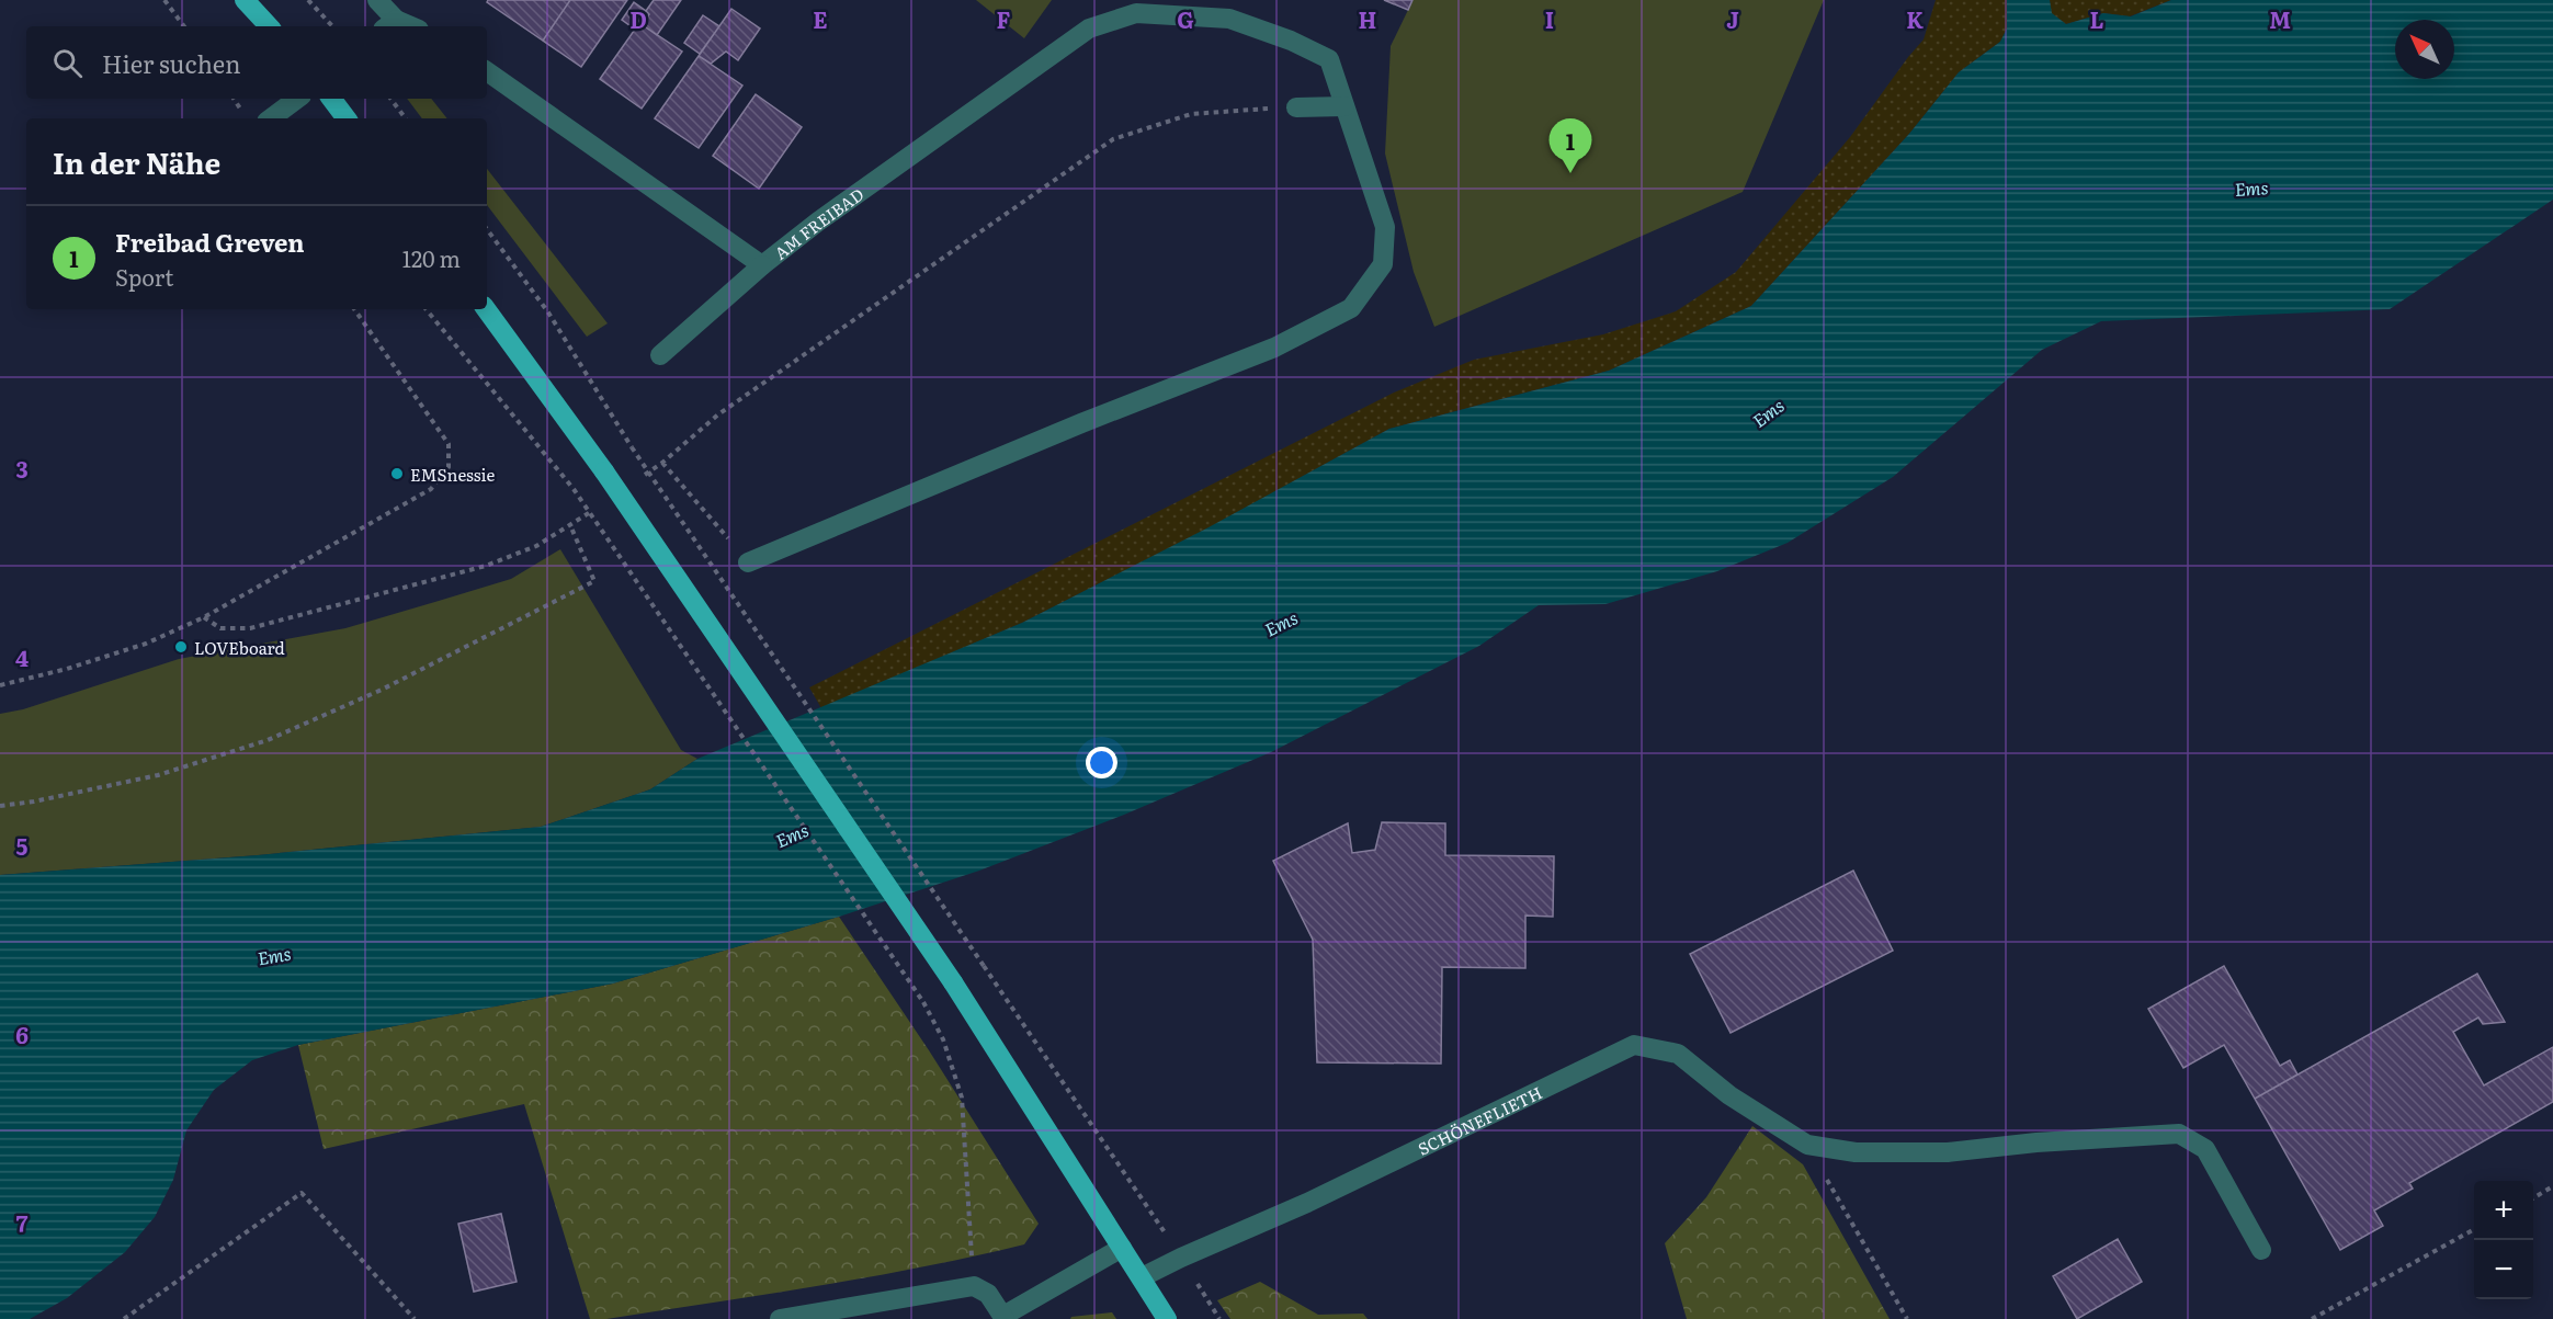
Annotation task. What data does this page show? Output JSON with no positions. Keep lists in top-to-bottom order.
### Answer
{
  "streets": {
    "street": ["AM FREIBAD", "SCHÖNEFLIETH"]
  },
  "water": ["Ems"],
  "places": ["EMSnessie", "LOVEboard"],
  "north": "top left",
  "page": {
    "search": "Hier suchen",
    "pins": "1",
    "heading": "In der Nähe",
    "list": [
      {
        "mark": "1",
        "name": "Freibad Greven",
        "note": "Sport",
        "value": "120 m"
      }
    ],
    "map_buttons": ["+", "−"]
  },
  "grid": {
    "columns": [
      "D",
      "E",
      "F",
      "G",
      "H",
      "I",
      "J",
      "K",
      "L",
      "M"
    ],
    "rows": [
      "3",
      "4",
      "5",
      "6",
      "7"
    ]
  }
}
